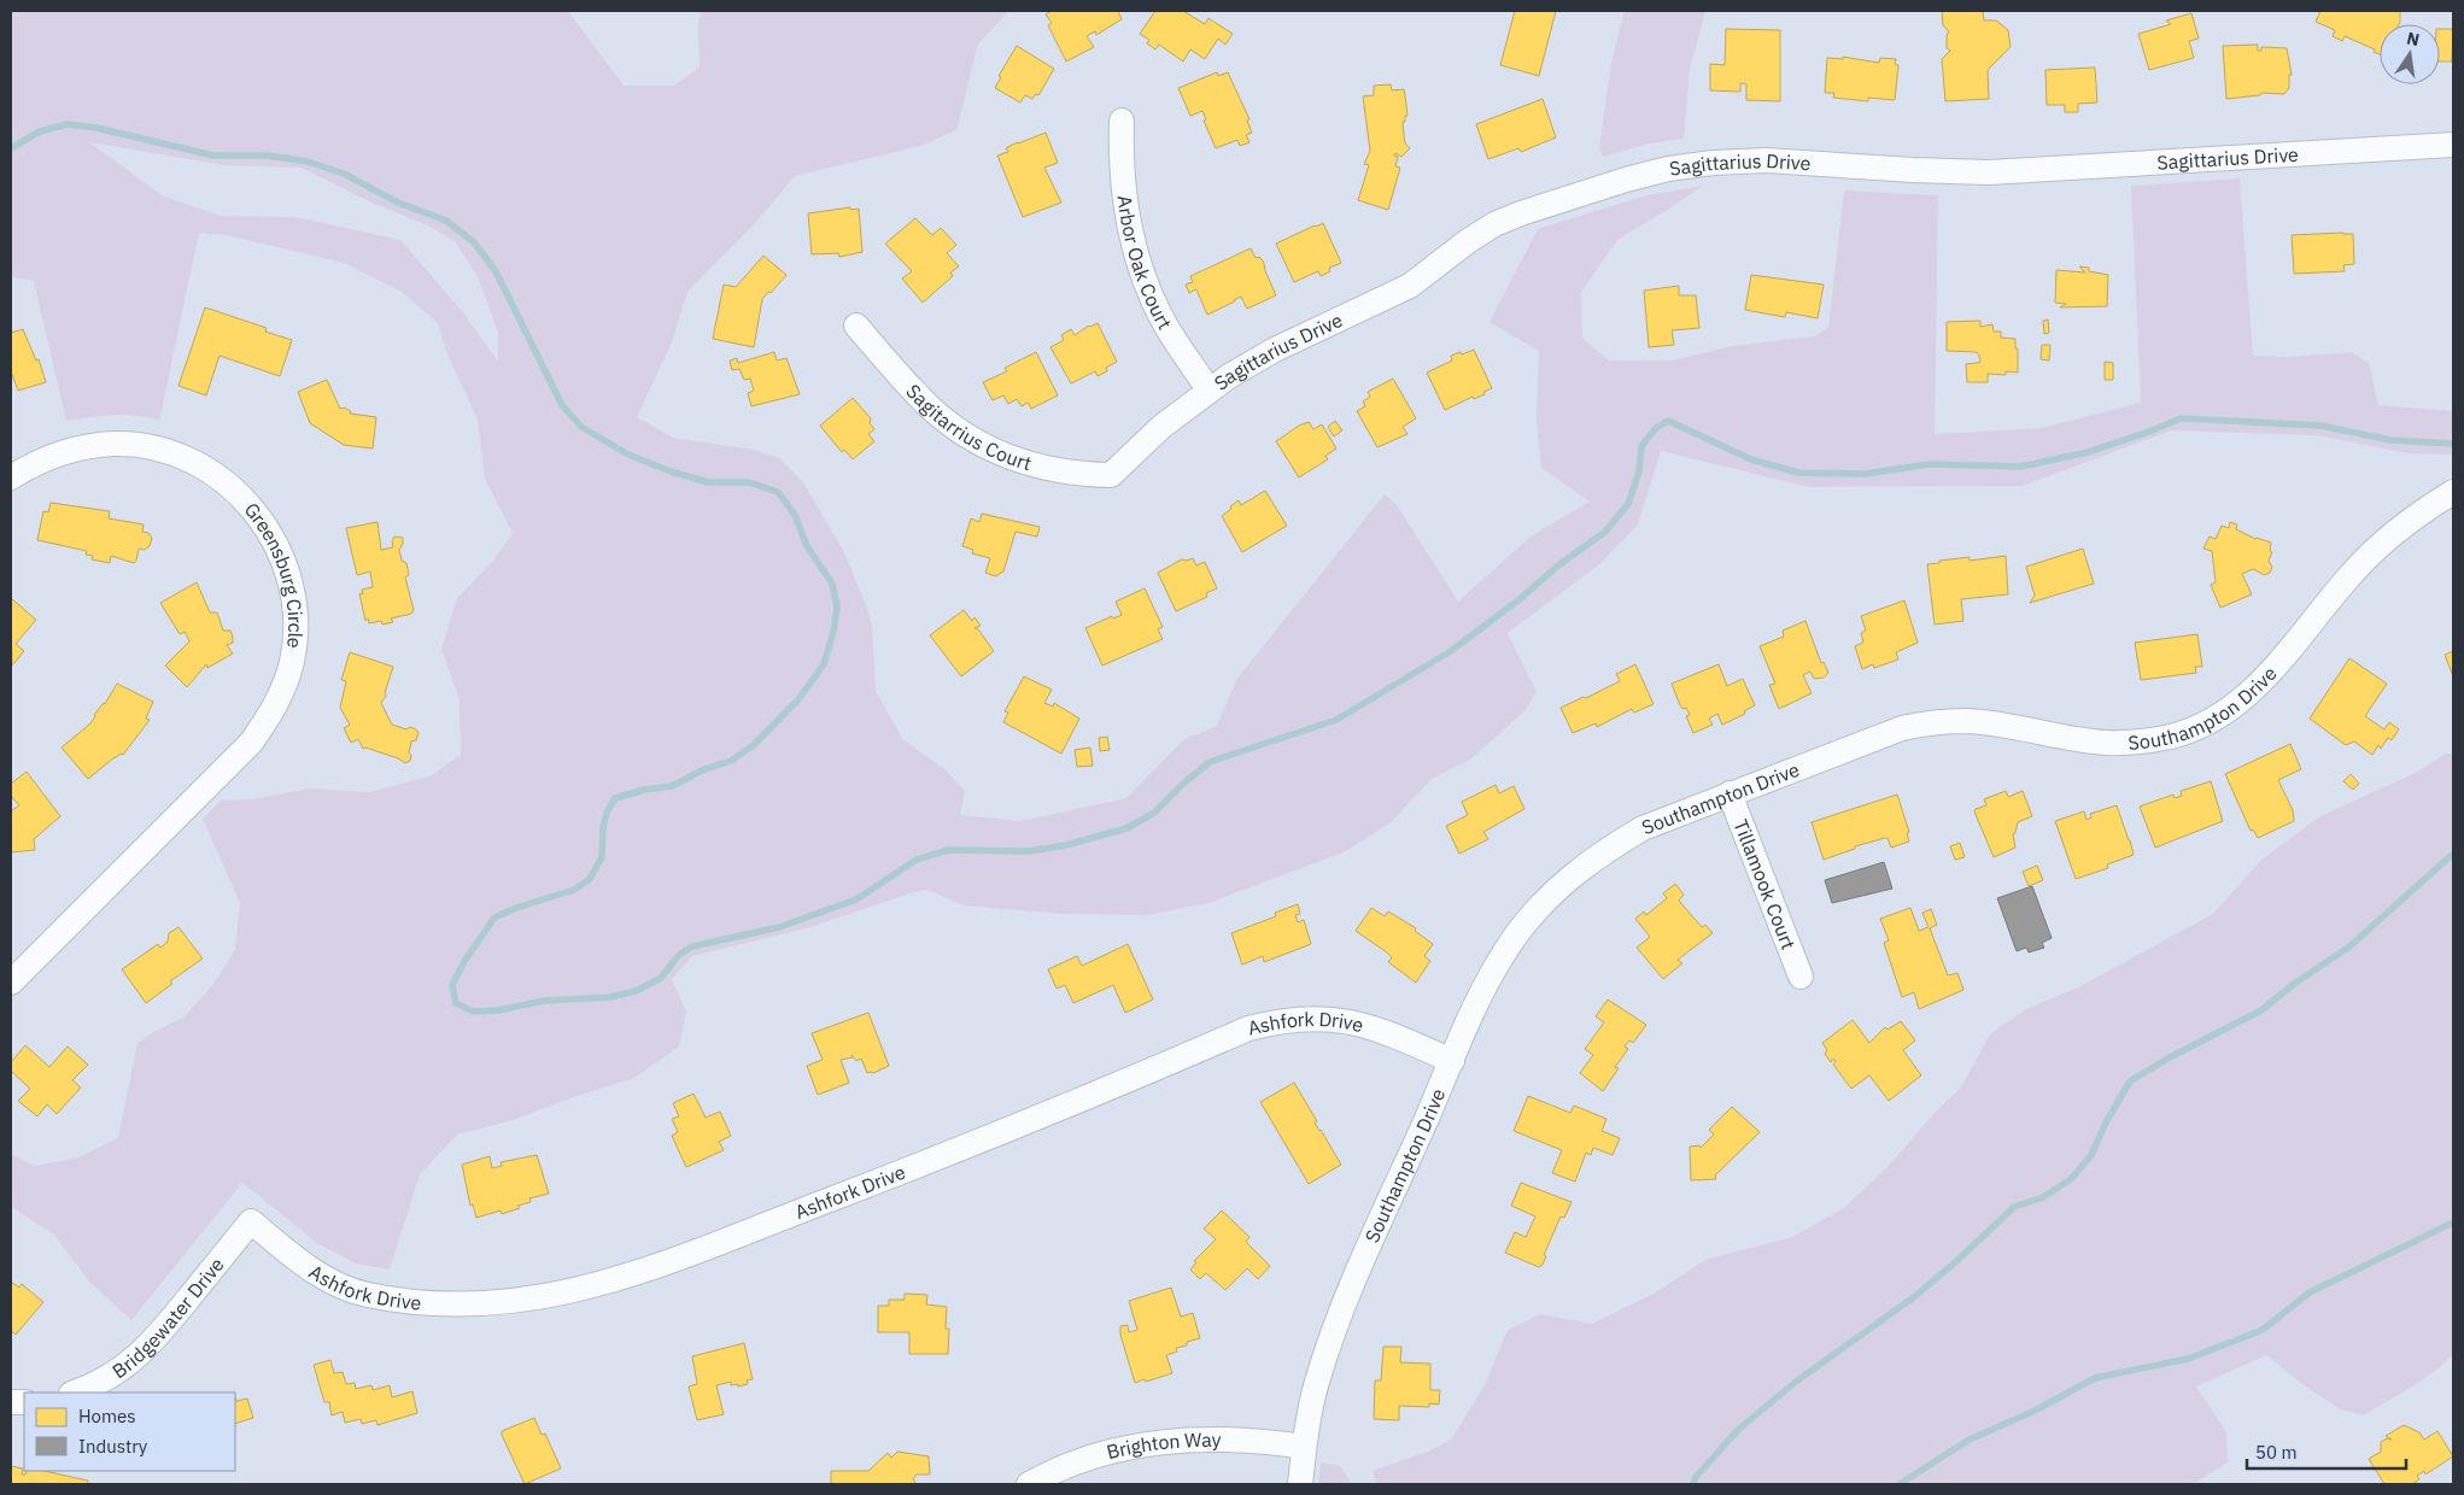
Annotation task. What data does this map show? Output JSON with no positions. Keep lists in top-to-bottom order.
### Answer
{
  "streets": {
    "street": [
      "Sagittarius Drive",
      "Arbor Oak Court",
      "Sagitarrius Court",
      "Greensburg Circle",
      "Southampton Drive",
      "Tillamook Court",
      "Ashfork Drive",
      "Bridgewater Drive",
      "Brighton Way"
    ]
  },
  "crossings": [
    ["Sagittarius Drive", "Arbor Oak Court"],
    ["Sagittarius Drive", "Sagitarrius Court"],
    ["Southampton Drive", "Tillamook Court"],
    ["Southampton Drive", "Ashfork Drive"],
    ["Southampton Drive", "Brighton Way"],
    ["Ashfork Drive", "Bridgewater Drive"]
  ],
  "legend": ["Homes", "Industry"],
  "scale_bar": "50 m",
  "north": "top"
}
